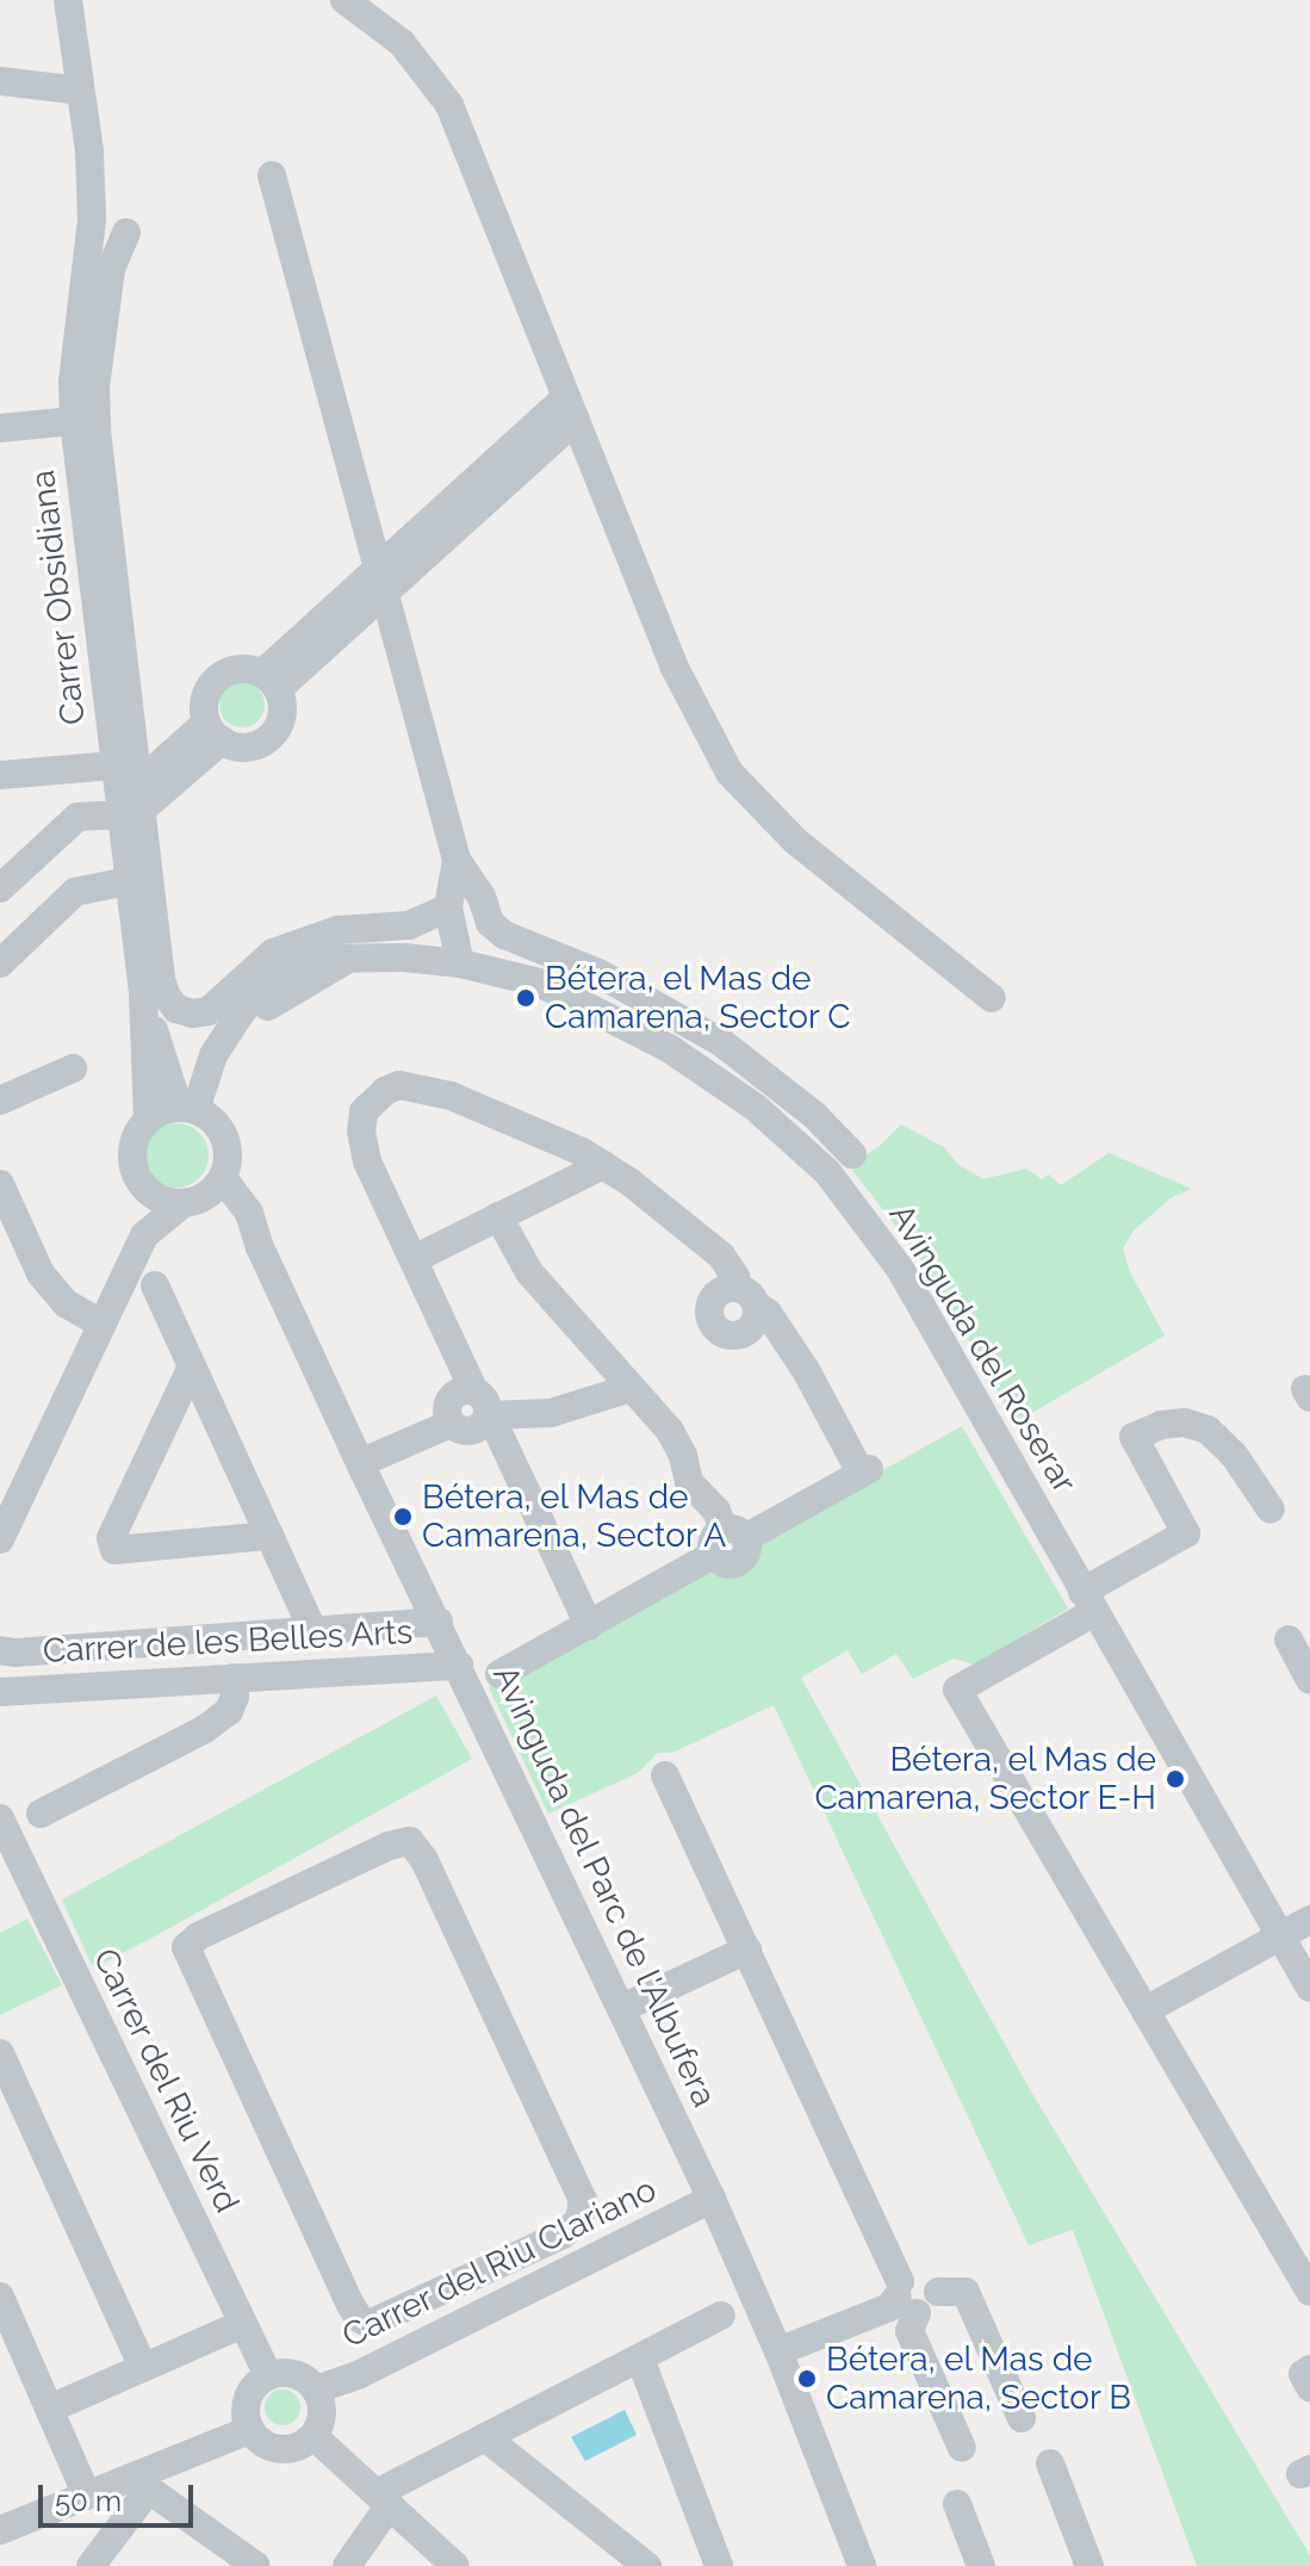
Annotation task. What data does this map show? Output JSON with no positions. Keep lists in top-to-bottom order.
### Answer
{
  "streets": {
    "street": [
      "Carrer Obsidiana",
      "Avinguda del Roserar",
      "Carrer de les Belles Arts",
      "Avinguda del Parc de l'Albufera",
      "Carrer del Riu Verd",
      "Carrer del Riu Clariano"
    ]
  },
  "crossings": [
    ["Avinguda del Roserar", "Avinguda del Parc de l'Albufera"],
    ["Carrer de les Belles Arts", "Avinguda del Parc de l'Albufera"],
    ["Avinguda del Parc de l'Albufera", "Carrer del Riu Clariano"],
    ["Carrer del Riu Verd", "Carrer del Riu Clariano"]
  ],
  "places": [
    "Bétera, el Mas de Camarena, Sector C",
    "Bétera, el Mas de Camarena, Sector A",
    "Bétera, el Mas de Camarena, Sector E-H",
    "Bétera, el Mas de Camarena, Sector B"
  ],
  "scale_bar": "50 m"
}
